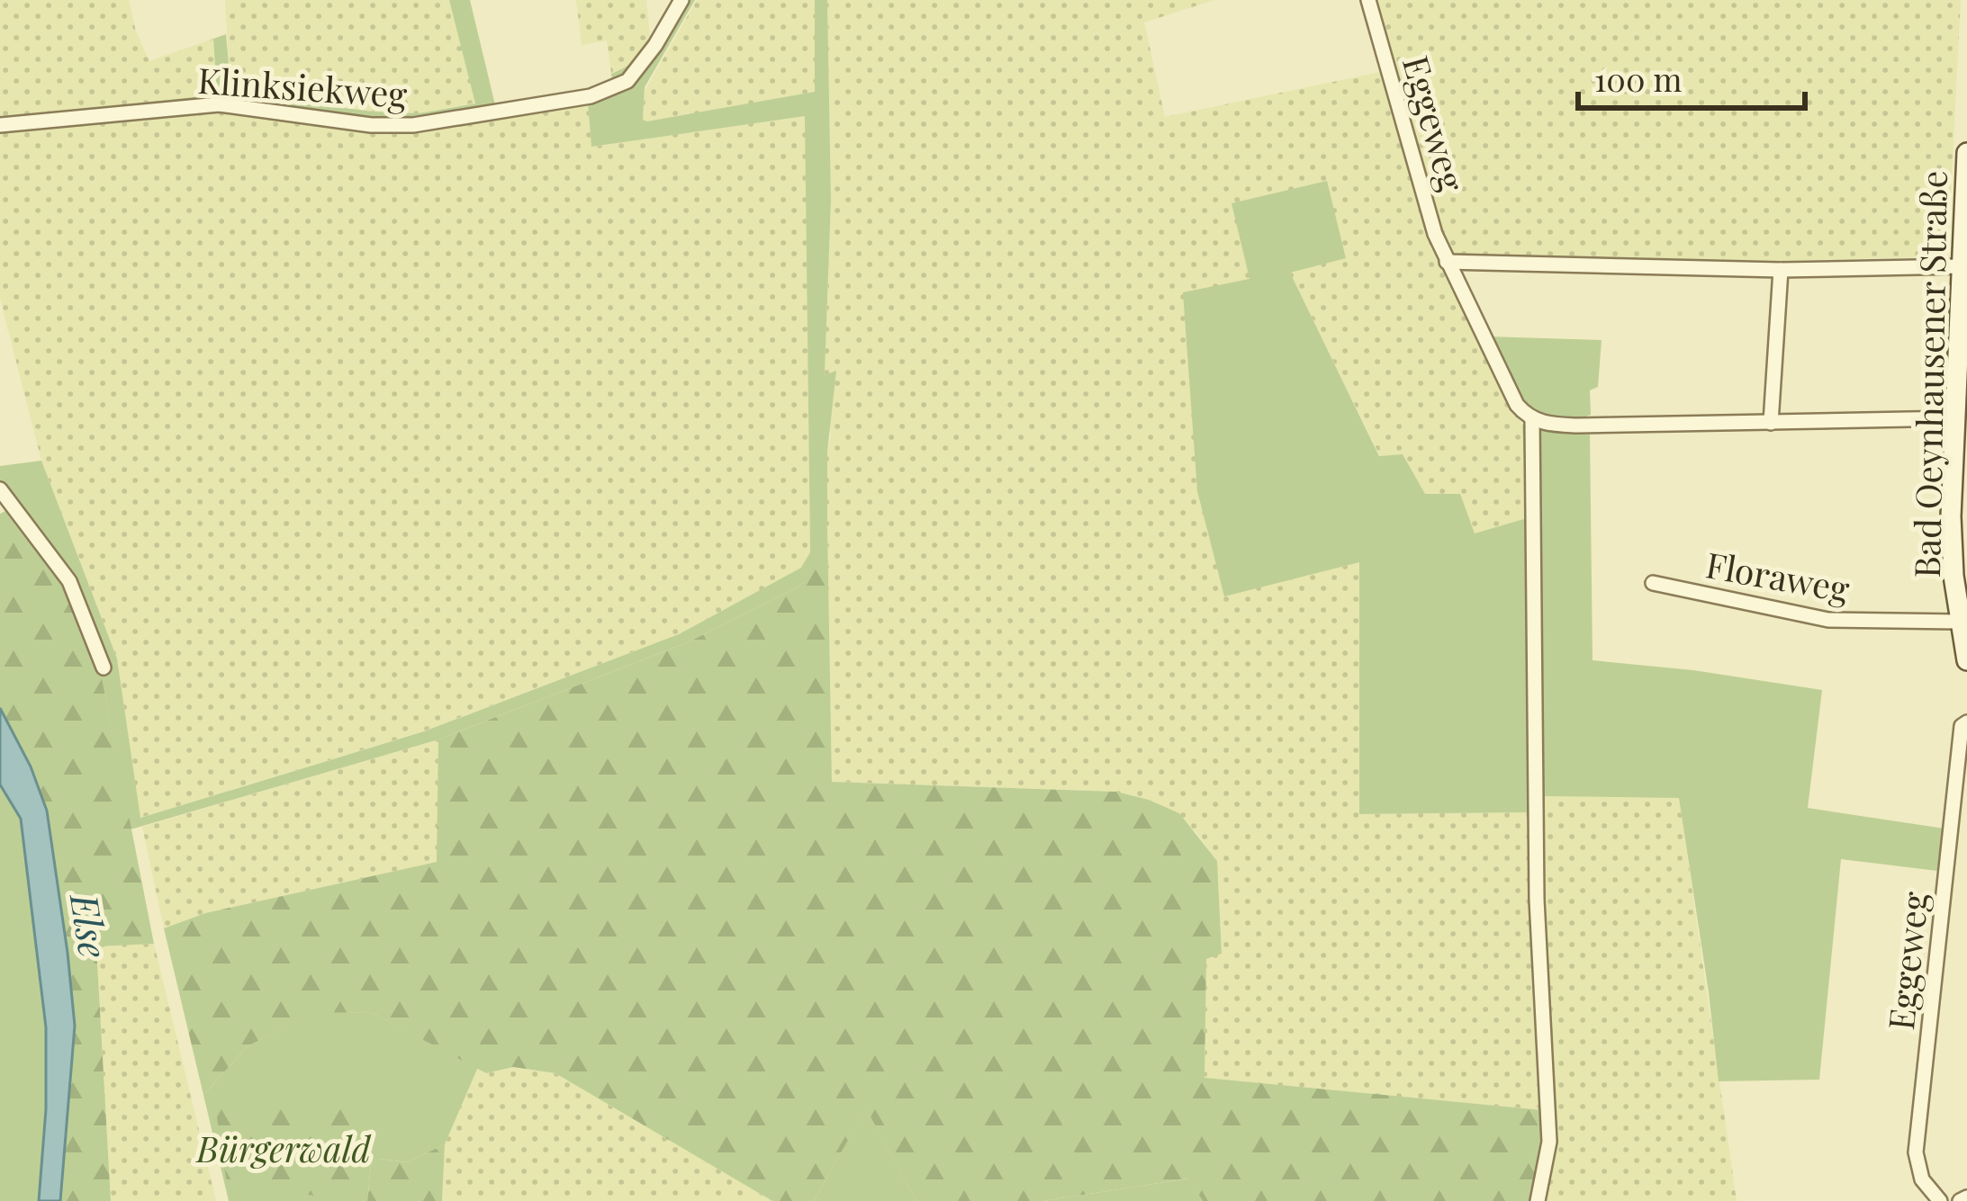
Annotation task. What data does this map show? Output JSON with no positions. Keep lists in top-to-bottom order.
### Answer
{
  "streets": {
    "main road": ["Bad Oeynhausener Straße"],
    "street": ["Klinksiekweg", "Eggeweg", "Floraweg"]
  },
  "crossings": [
    ["Bad Oeynhausener Straße", "Floraweg"]
  ],
  "water": ["Else"],
  "parks": ["Bürgerwald"],
  "scale_bar": "100 m"
}
